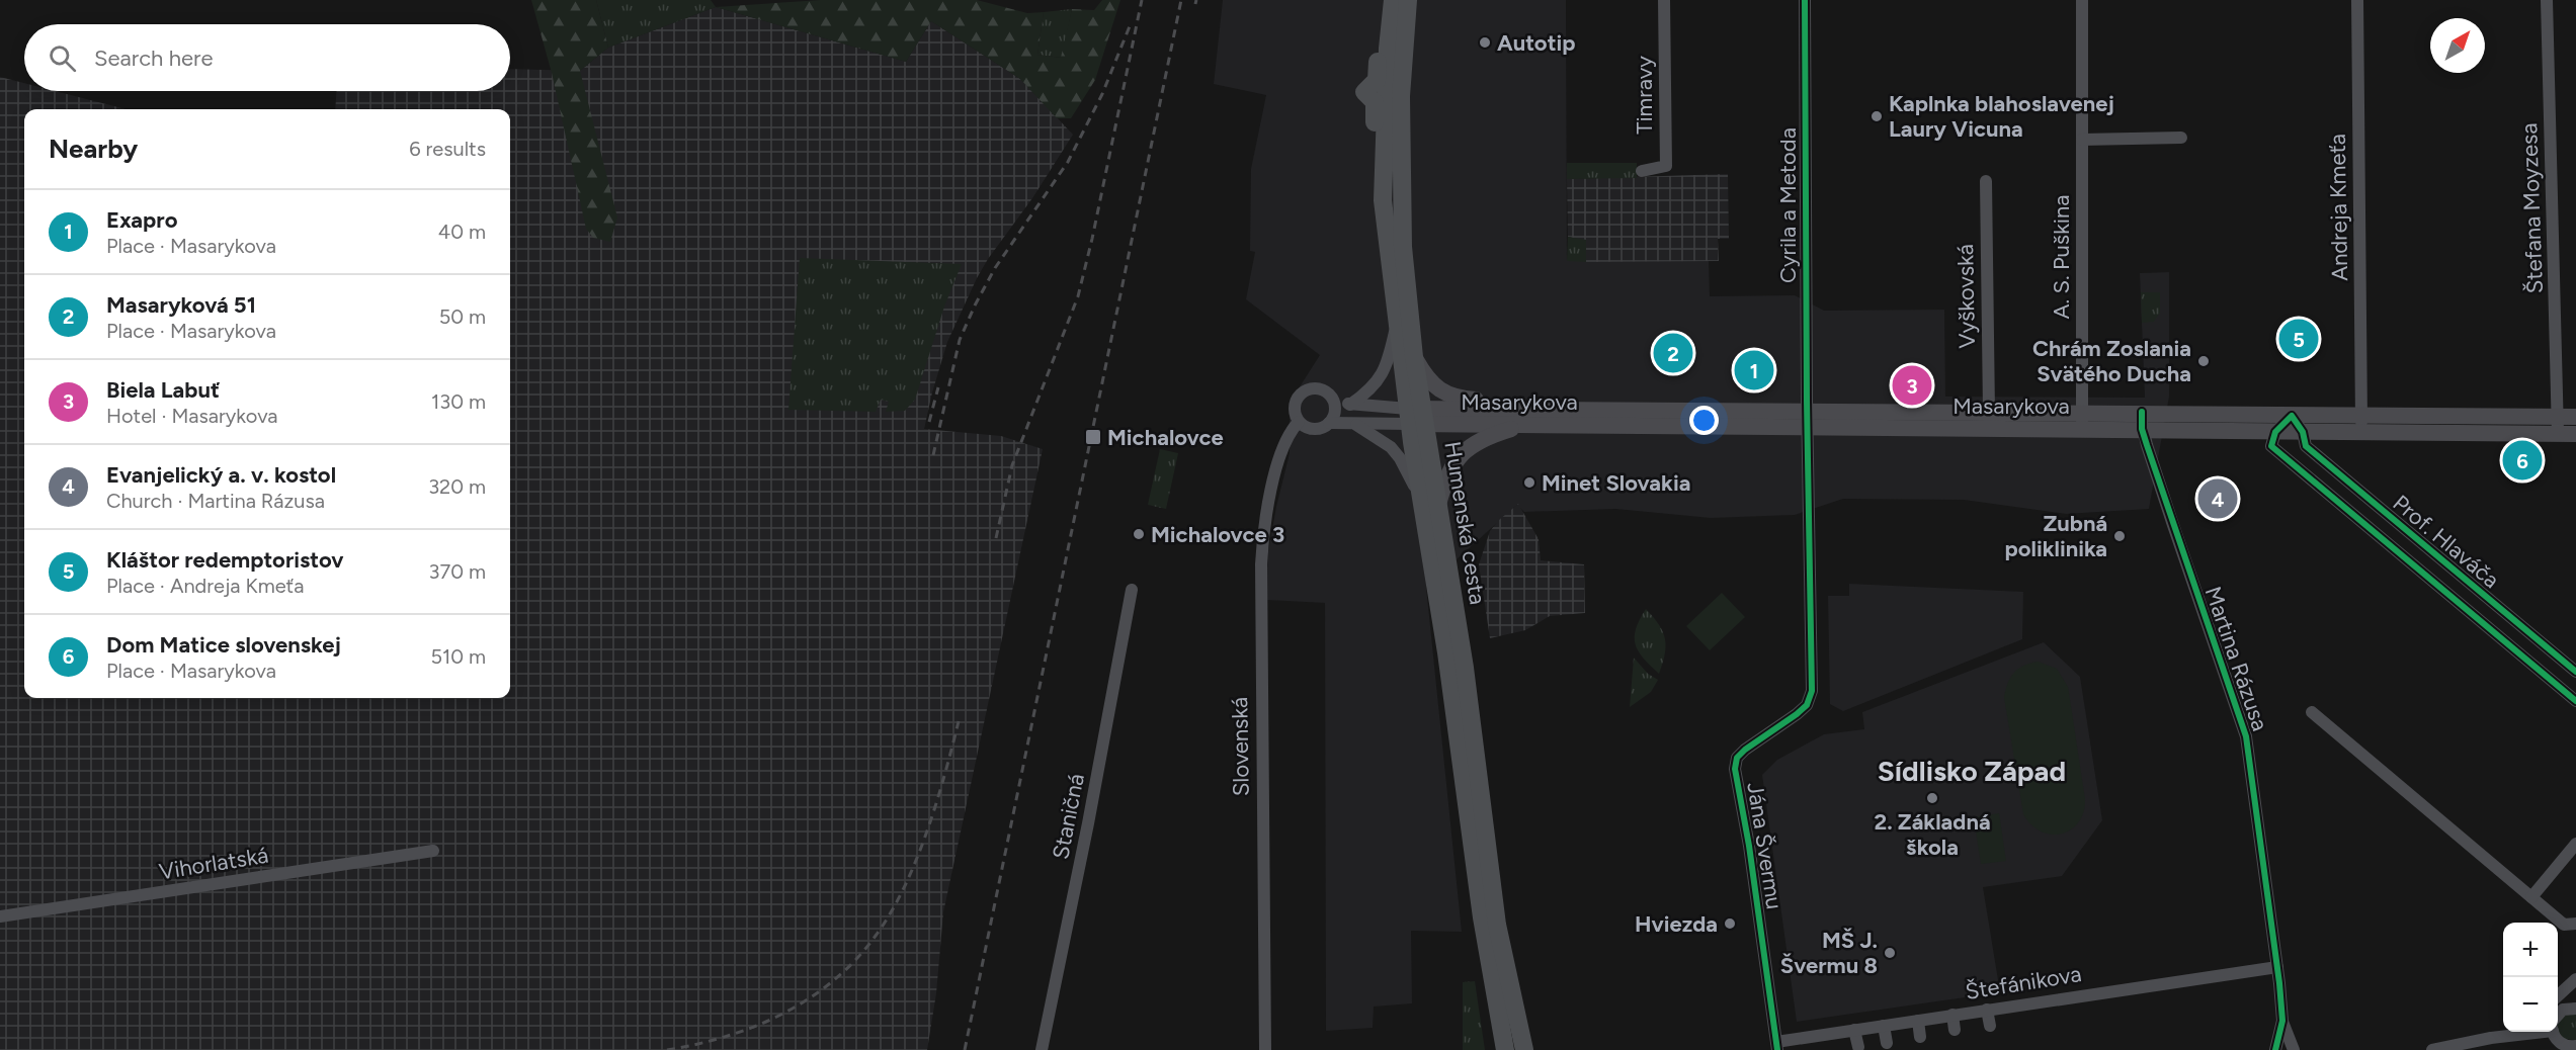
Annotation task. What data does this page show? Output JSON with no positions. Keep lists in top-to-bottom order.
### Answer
{
  "streets": {
    "main road": ["Masarykova", "Humenská cesta"],
    "street": [
      "Timravy",
      "Cyrila a Metoda",
      "Andreja Kmeťa",
      "Štefana Moyzesa",
      "A. S. Puškina",
      "Vyškovská",
      "Prof. Hlaváča",
      "Martina Rázusa",
      "Slovenská",
      "Staničná",
      "Jána Švermu",
      "Vihorlatská",
      "Štefánikova"
    ]
  },
  "crossings": [
    ["Cyrila a Metoda", "Masarykova"],
    ["Cyrila a Metoda", "Jána Švermu"],
    ["Andreja Kmeťa", "Masarykova"],
    ["Štefana Moyzesa", "Masarykova"],
    ["A. S. Puškina", "Masarykova"],
    ["Vyškovská", "Masarykova"],
    ["Masarykova", "Humenská cesta"],
    ["Masarykova", "Prof. Hlaváča"],
    ["Masarykova", "Martina Rázusa"],
    ["Masarykova", "Jána Švermu"],
    ["Martina Rázusa", "Štefánikova"],
    ["Jána Švermu", "Štefánikova"]
  ],
  "districts": ["Sídlisko Západ"],
  "places": {
    "other": [
      "Autotip",
      "Kaplnka blahoslavenej Laury Vicuna",
      "Chrám Zoslania Svätého Ducha",
      "Minet Slovakia",
      "Michalovce 3",
      "Zubná poliklinika",
      "2. Základná škola",
      "Hviezda",
      "MŠ J. Švermu 8"
    ],
    "transit": ["Michalovce"]
  },
  "north": "top right",
  "page": {
    "search": "Search here",
    "heading": ["Nearby", "6 results"],
    "list": [
      {
        "mark": "1",
        "name": "Exapro",
        "note": "Place · Masarykova",
        "value": "40 m"
      },
      {
        "mark": "2",
        "name": "Masaryková 51",
        "note": "Place · Masarykova",
        "value": "50 m"
      },
      {
        "mark": "3",
        "name": "Biela Labuť",
        "note": "Hotel · Masarykova",
        "value": "130 m"
      },
      {
        "mark": "4",
        "name": "Evanjelický a. v. kostol",
        "note": "Church · Martina Rázusa",
        "value": "320 m"
      },
      {
        "mark": "5",
        "name": "Kláštor redemptoristov",
        "note": "Place · Andreja Kmeťa",
        "value": "370 m"
      },
      {
        "mark": "6",
        "name": "Dom Matice slovenskej",
        "note": "Place · Masarykova",
        "value": "510 m"
      }
    ],
    "pins": [
      "5",
      "2",
      "1",
      "3",
      "6",
      "4"
    ],
    "map_buttons": ["+", "−"]
  }
}
